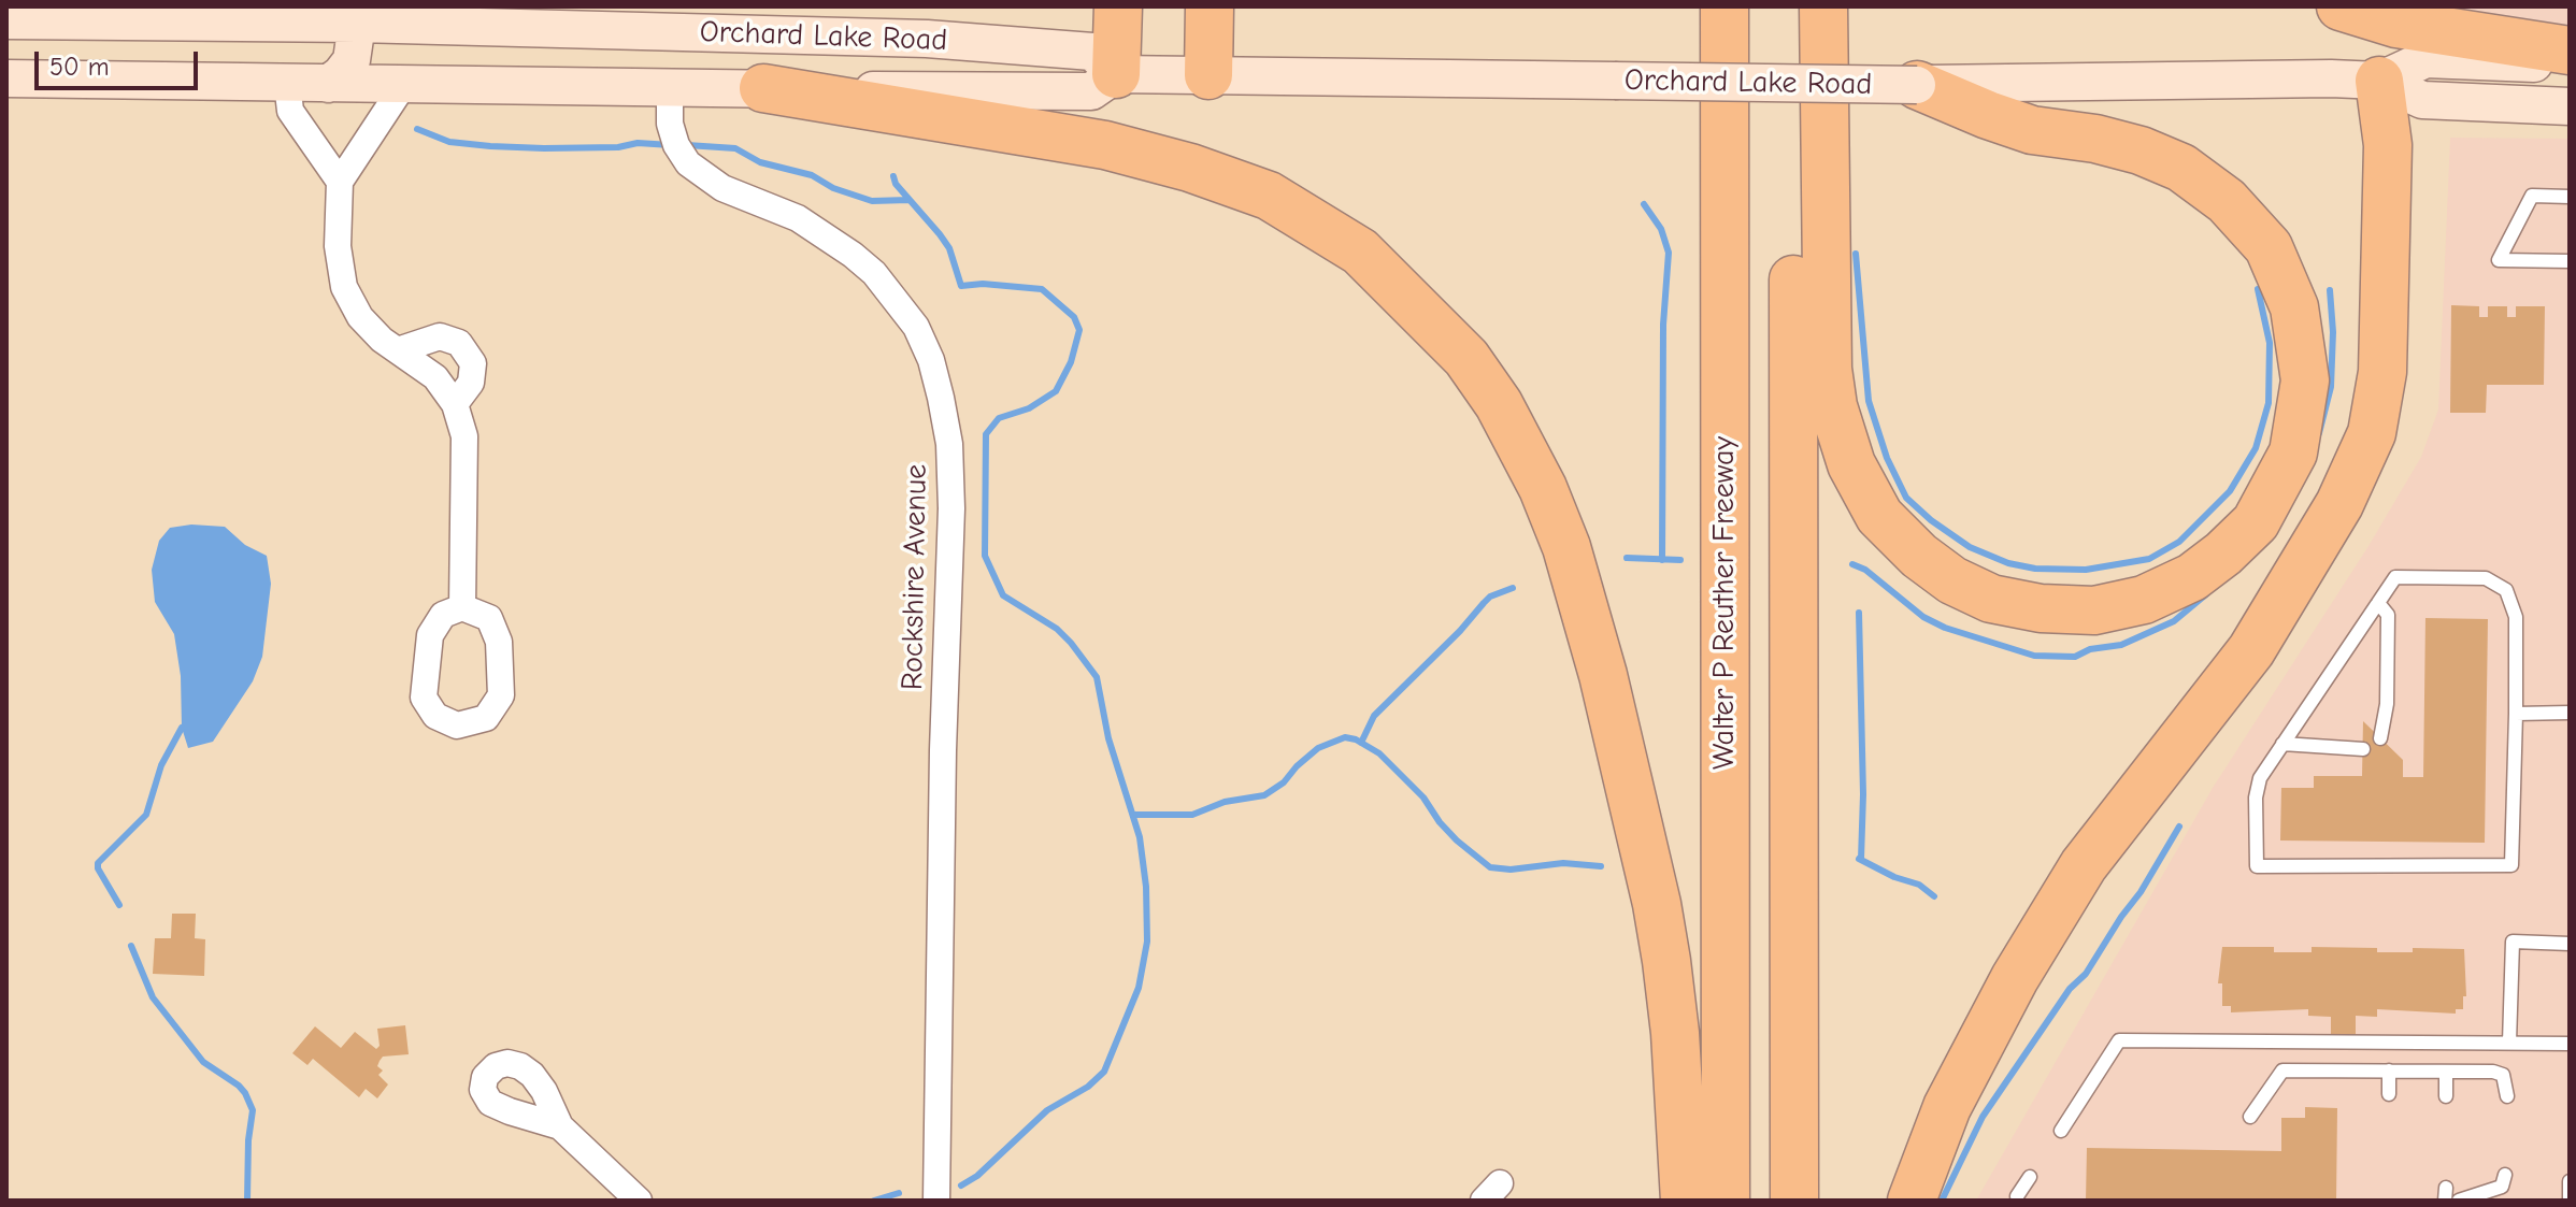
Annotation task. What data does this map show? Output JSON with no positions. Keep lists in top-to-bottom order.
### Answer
{
  "streets": {
    "highway": ["Walter P Reuther Freeway"],
    "main road": ["Orchard Lake Road"],
    "street": ["Rockshire Avenue"]
  },
  "crossings": [
    ["Orchard Lake Road", "Rockshire Avenue"]
  ],
  "scale_bar": "50 m"
}
